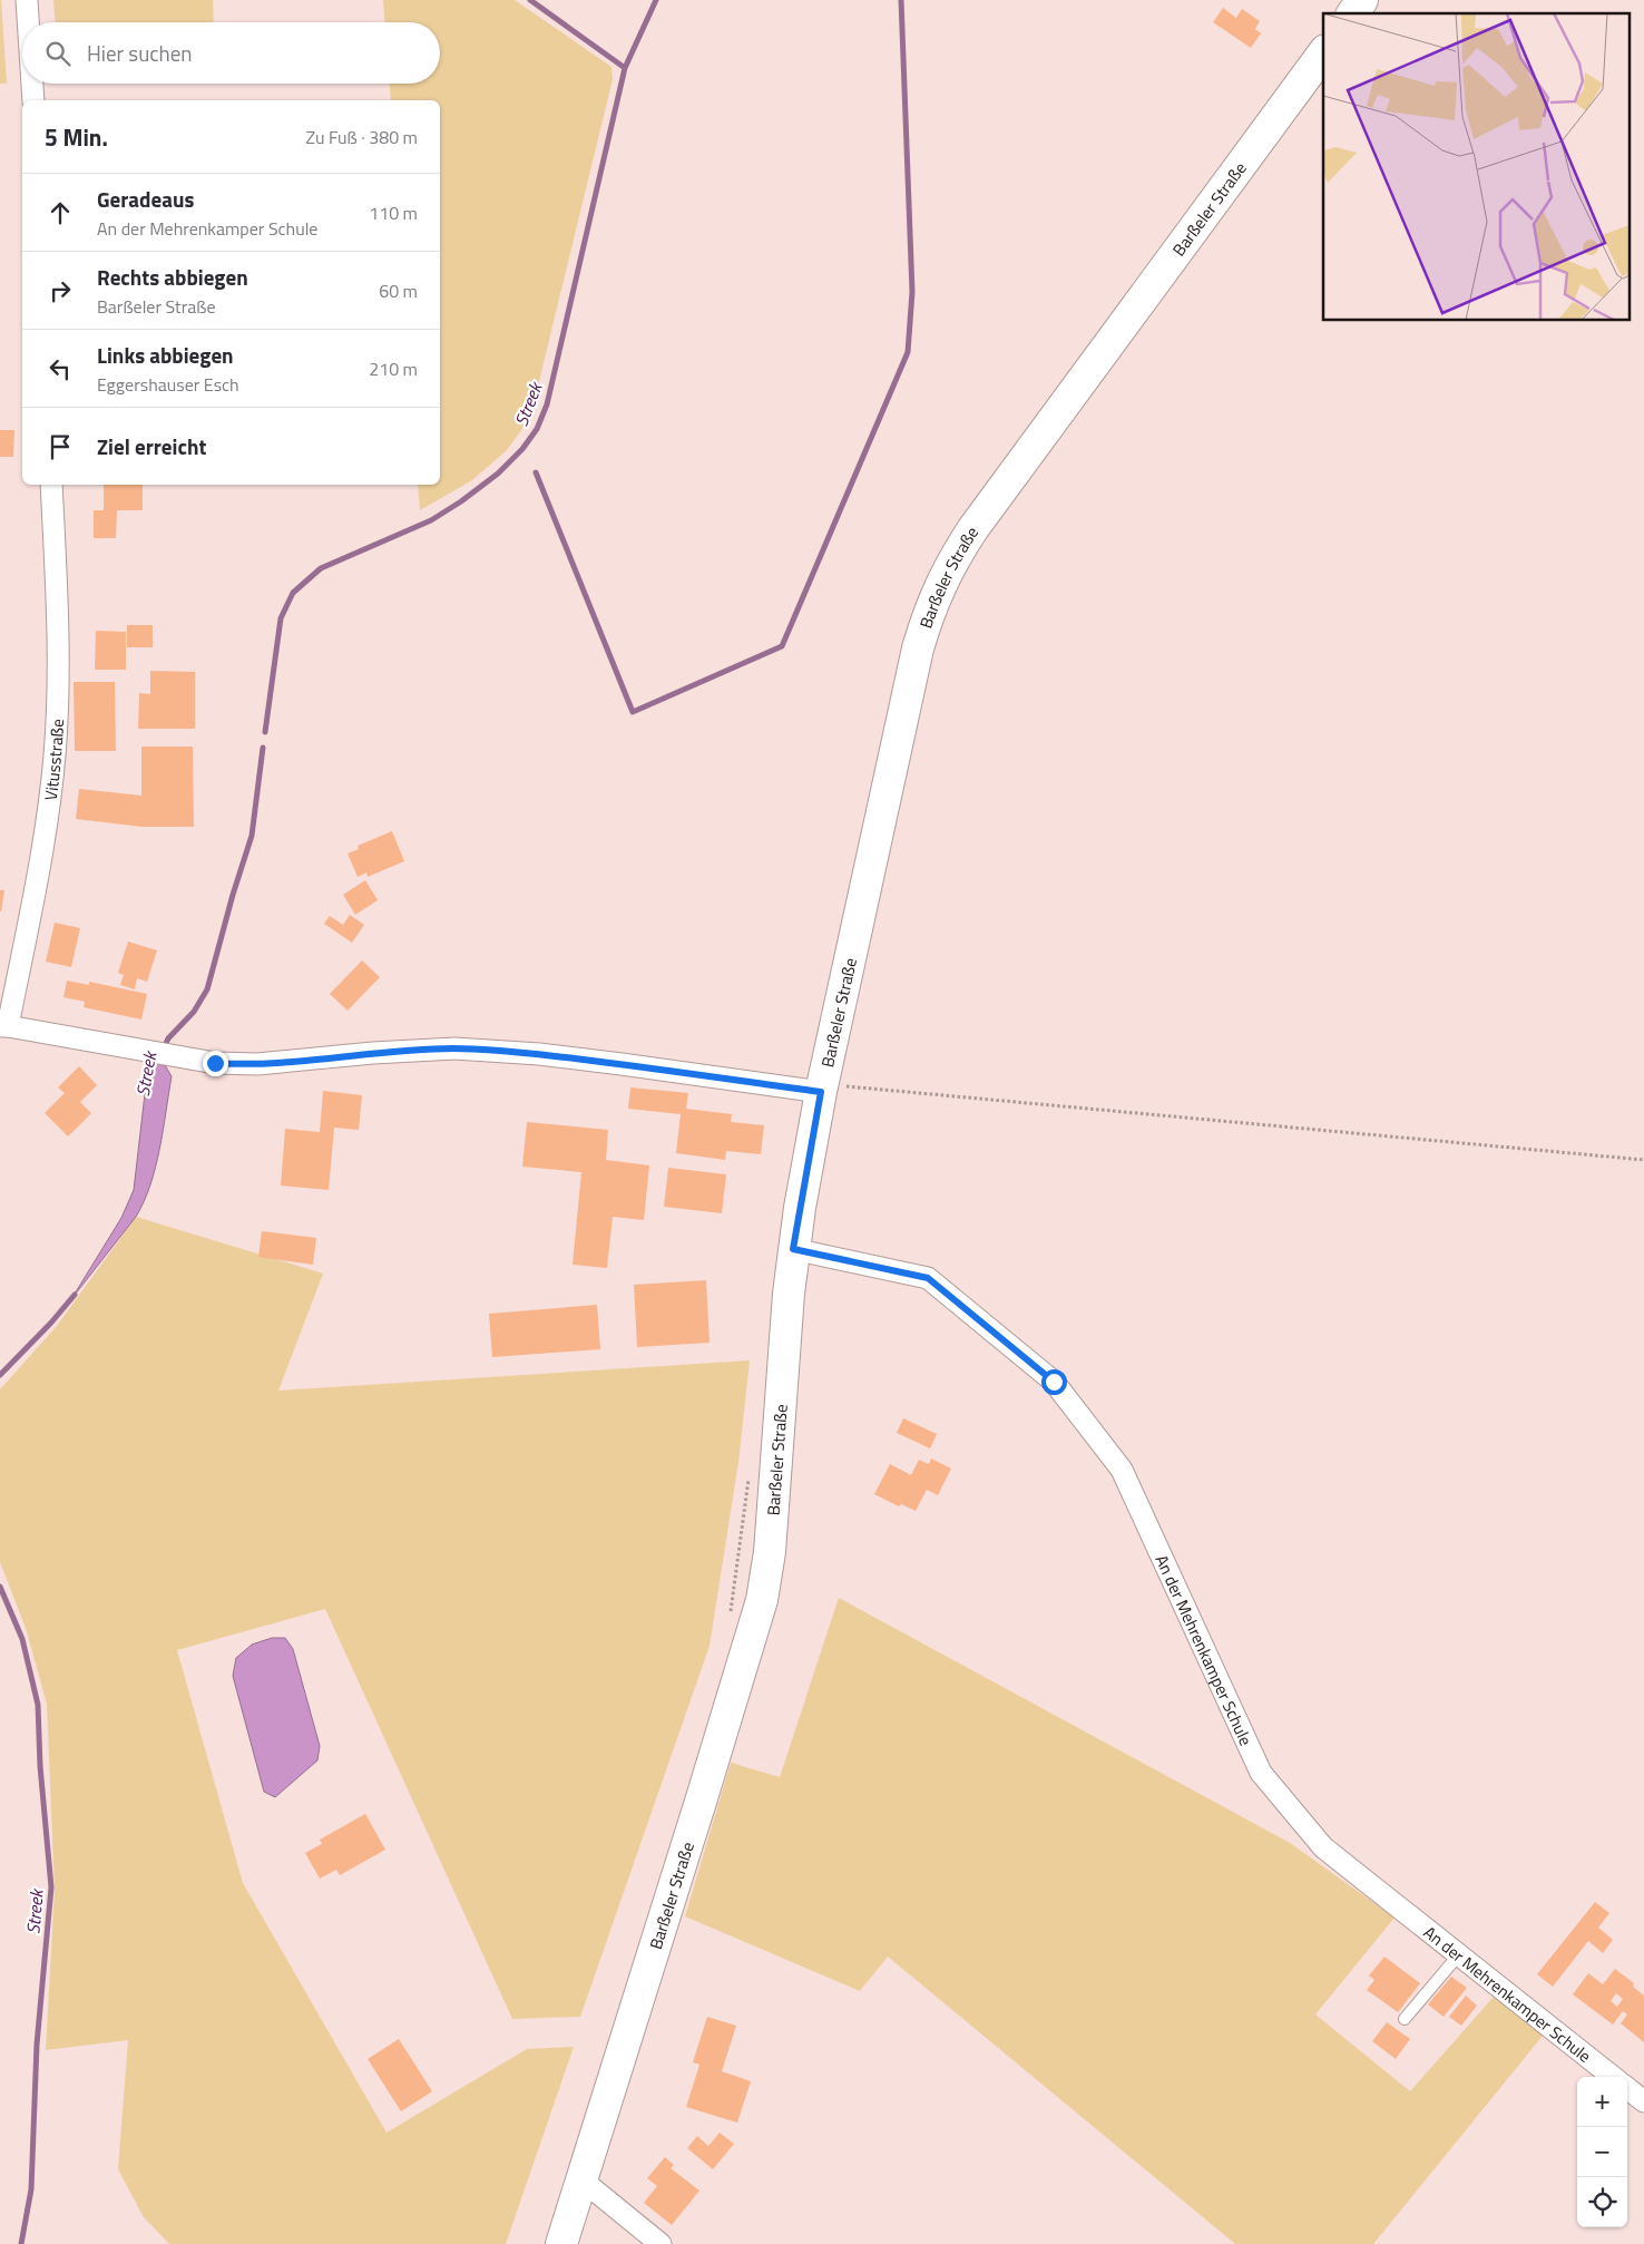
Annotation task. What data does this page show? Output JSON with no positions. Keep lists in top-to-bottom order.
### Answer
{
  "streets": {
    "main road": ["Barßeler Straße"],
    "street": ["Vitusstraße", "An der Mehrenkamper Schule"]
  },
  "crossings": [
    ["Barßeler Straße", "An der Mehrenkamper Schule"]
  ],
  "water": ["Streek"],
  "page": {
    "search": "Hier suchen",
    "heading": ["5 Min.", "Zu Fuß · 380 m"],
    "list": [
      ["Geradeaus", "An der Mehrenkamper Schule", "110 m"],
      ["Rechts abbiegen", "Barßeler Straße", "60 m"],
      ["Links abbiegen", "Eggershauser Esch", "210 m"],
      "Ziel erreicht"
    ],
    "map_buttons": ["+", "−"]
  }
}
